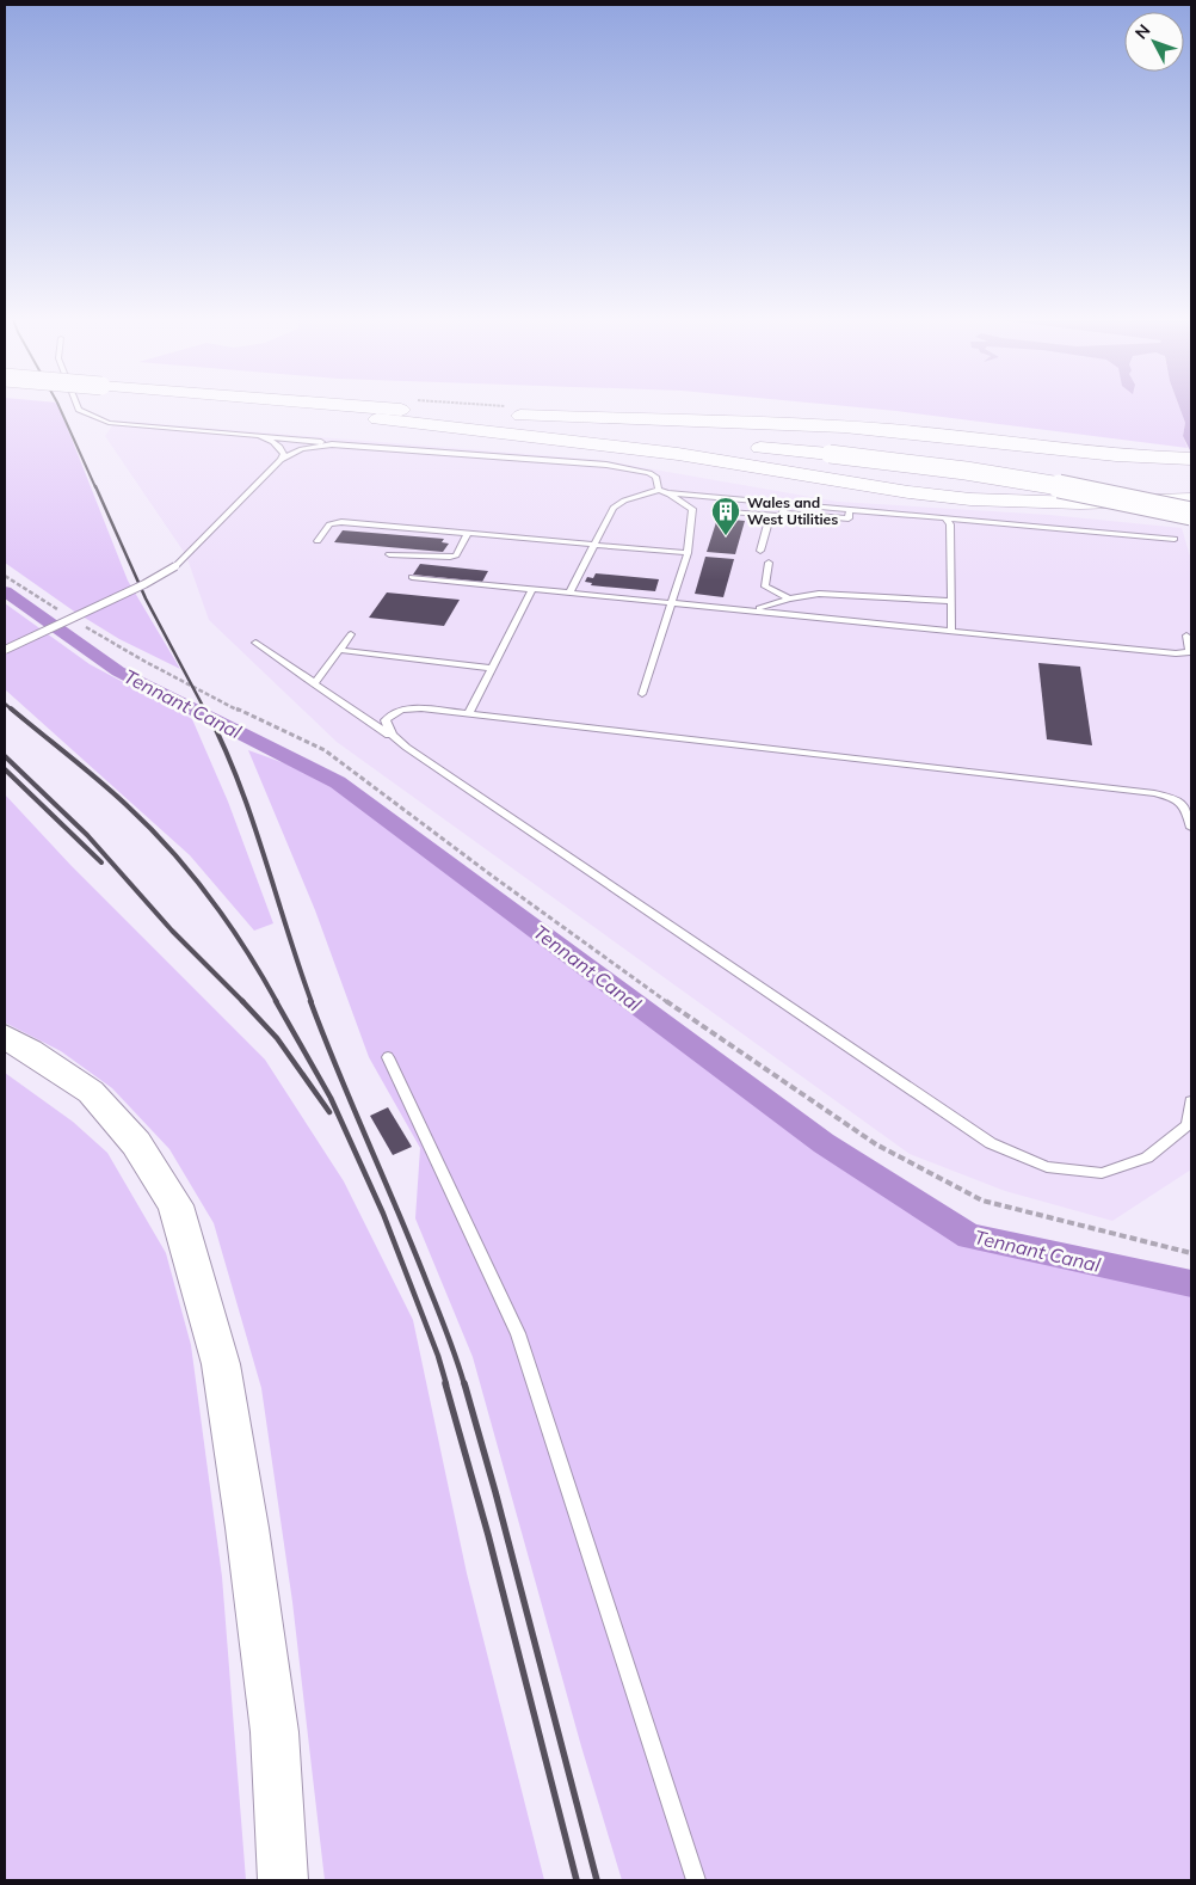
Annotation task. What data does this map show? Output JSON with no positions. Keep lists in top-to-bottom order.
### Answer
{
  "water": ["Tennant Canal"],
  "places": {
    "building": ["Wales and West Utilities"]
  },
  "north": "top left"
}
